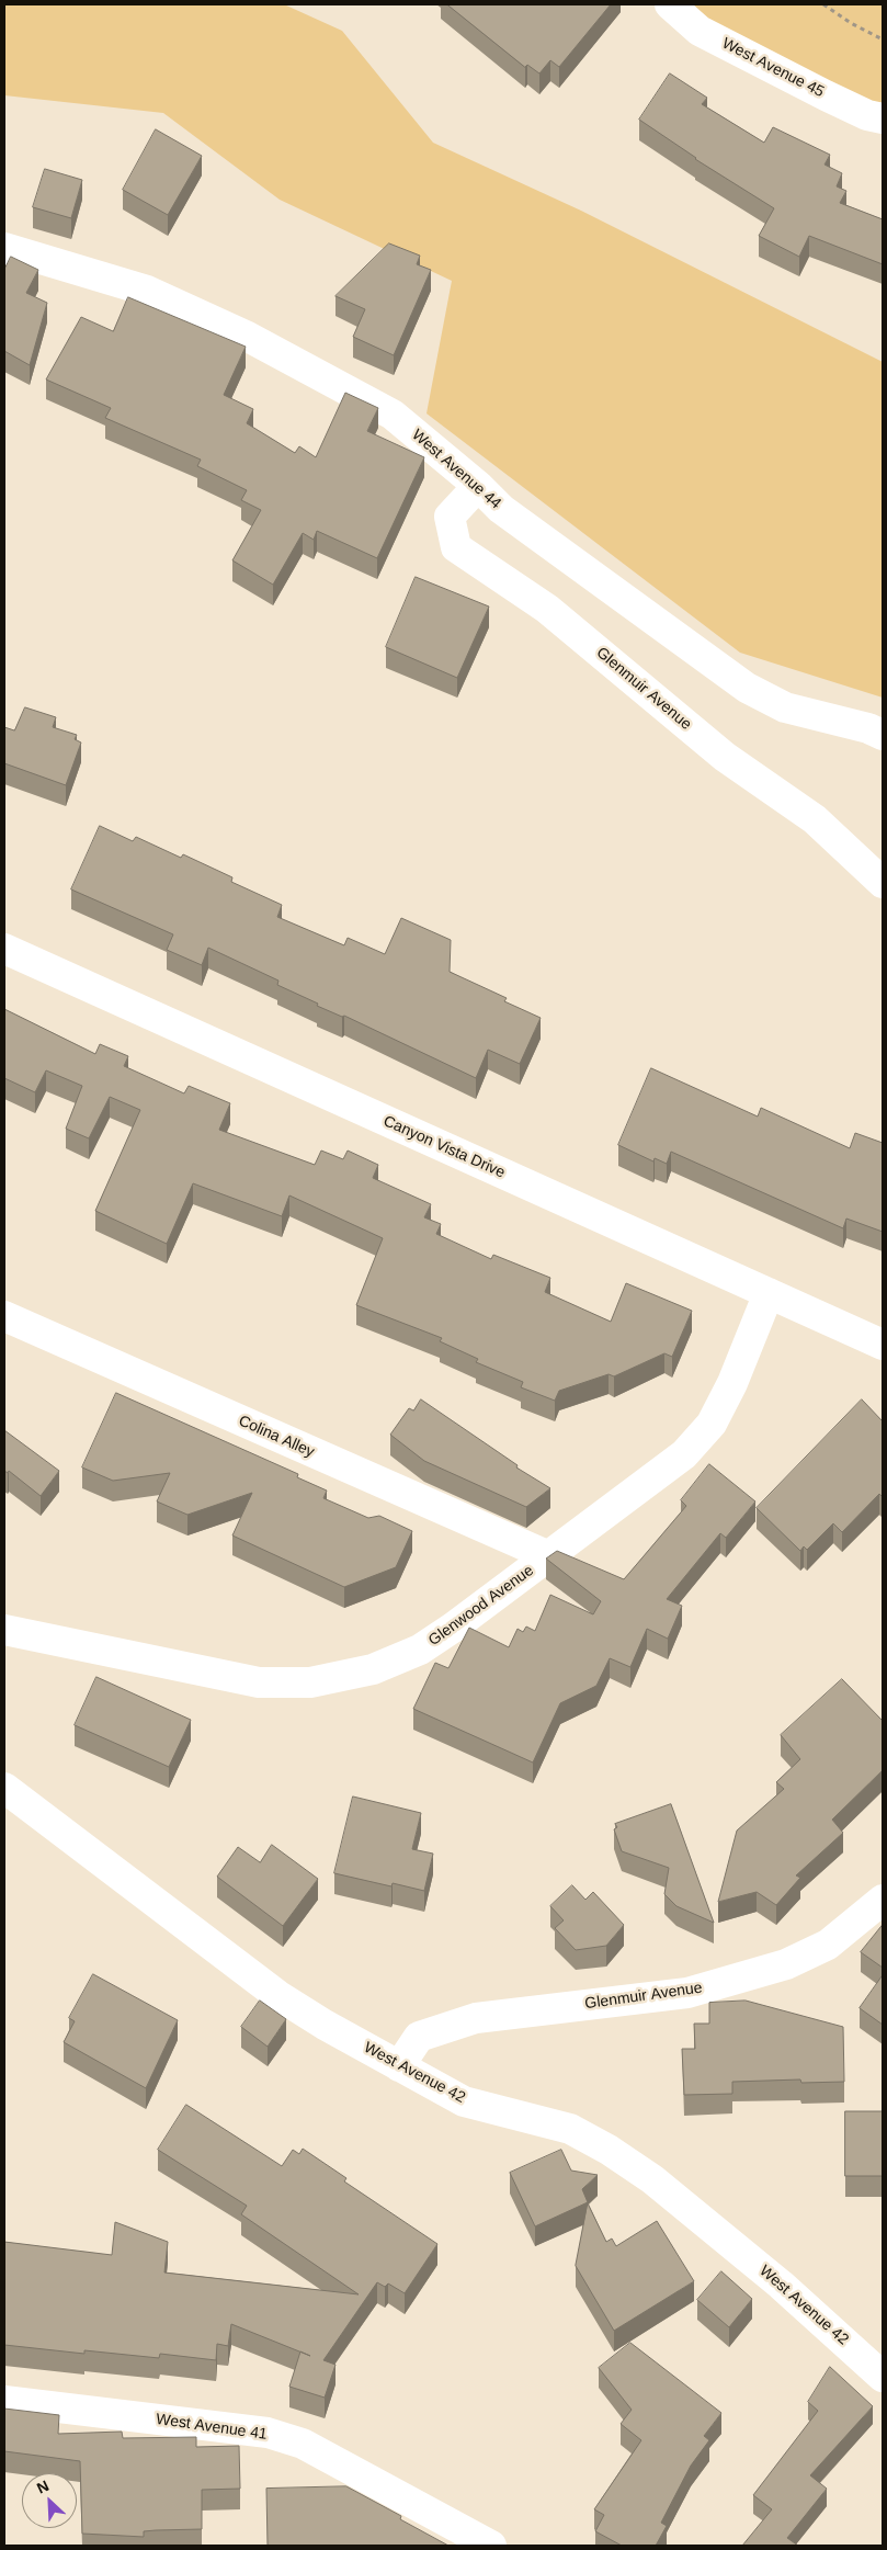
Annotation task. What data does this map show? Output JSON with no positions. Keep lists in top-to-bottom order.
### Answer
{
  "streets": {
    "street": [
      "West Avenue 45",
      "West Avenue 44",
      "Glenmuir Avenue",
      "Canyon Vista Drive",
      "Colina Alley",
      "Glenwood Avenue",
      "West Avenue 42",
      "West Avenue 41"
    ]
  },
  "crossings": [
    ["West Avenue 44", "Glenmuir Avenue"],
    ["Glenmuir Avenue", "West Avenue 42"],
    ["Canyon Vista Drive", "Glenwood Avenue"],
    ["Colina Alley", "Glenwood Avenue"]
  ],
  "north": "top left"
}
